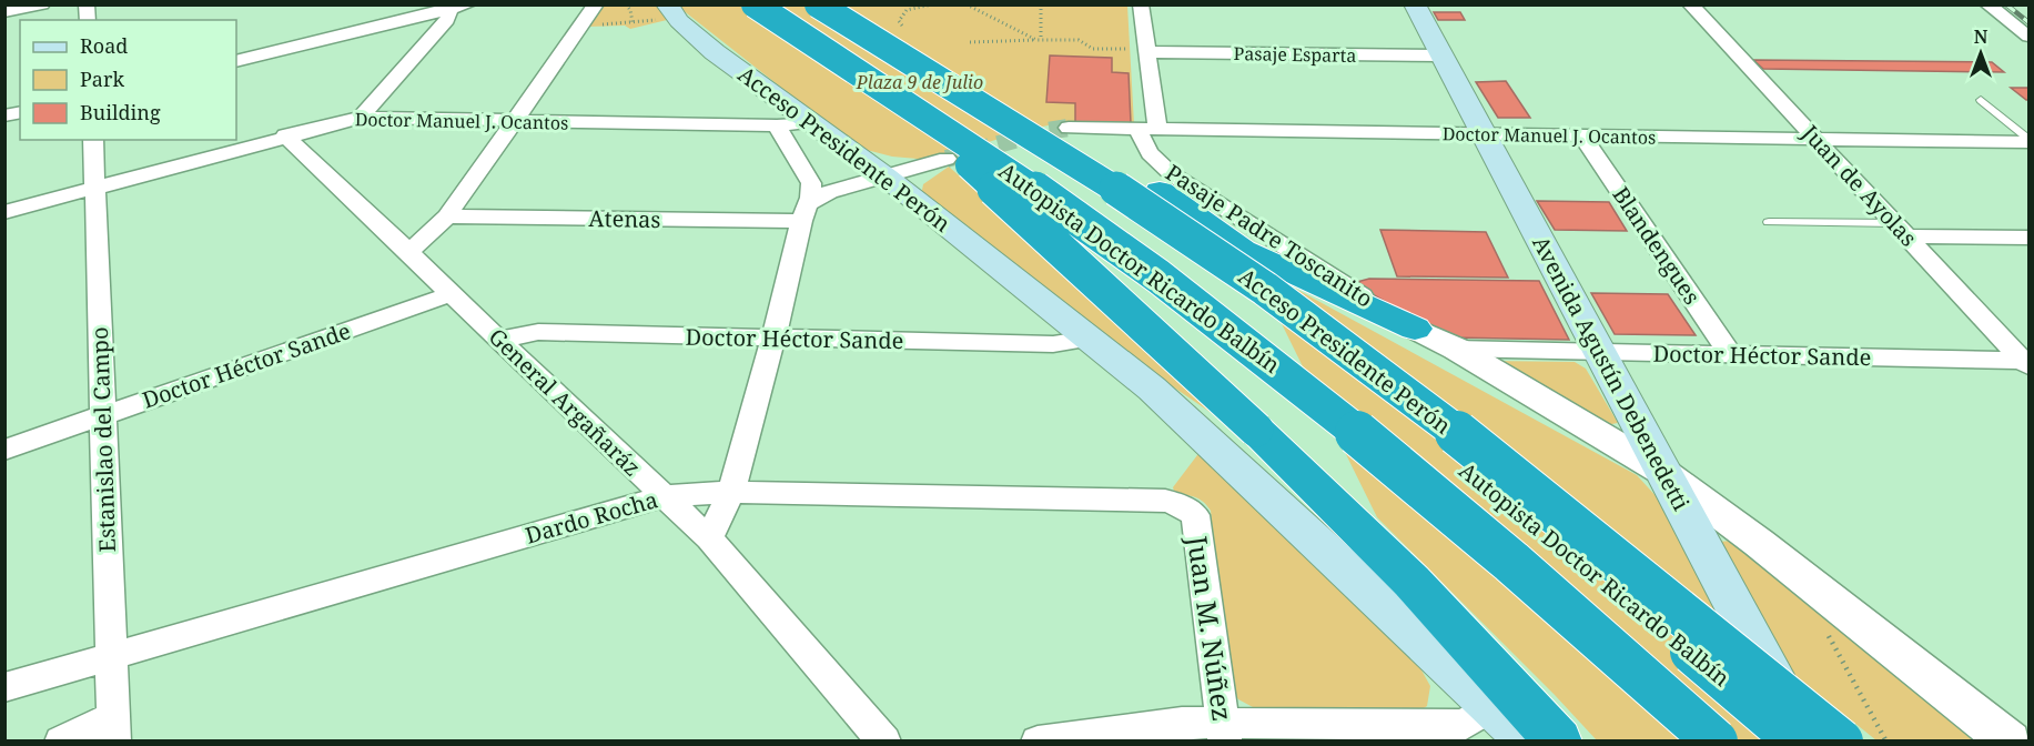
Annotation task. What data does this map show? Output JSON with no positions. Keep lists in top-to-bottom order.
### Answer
{
  "streets": {
    "highway": ["Acceso Presidente Perón", "Autopista Doctor Ricardo Balbín"],
    "main road": ["Avenida Agustín Debenedetti"],
    "street": [
      "Pasaje Esparta",
      "Doctor Manuel J. Ocantos",
      "Juan de Ayolas",
      "Atenas",
      "Pasaje Padre Toscanito",
      "Blandengues",
      "Doctor Héctor Sande",
      "General Argañaráz",
      "Estanislao del Campo",
      "Dardo Rocha",
      "Juan M. Núñez"
    ]
  },
  "crossings": [
    ["Pasaje Esparta", "Avenida Agustín Debenedetti"],
    ["Doctor Manuel J. Ocantos", "Acceso Presidente Perón"],
    ["Doctor Manuel J. Ocantos", "Juan de Ayolas"],
    ["Doctor Manuel J. Ocantos", "Pasaje Padre Toscanito"],
    ["Doctor Manuel J. Ocantos", "Blandengues"],
    ["Doctor Manuel J. Ocantos", "Avenida Agustín Debenedetti"],
    ["Doctor Manuel J. Ocantos", "General Argañaráz"],
    ["Doctor Manuel J. Ocantos", "Estanislao del Campo"],
    ["Acceso Presidente Perón", "Atenas"],
    ["Acceso Presidente Perón", "Doctor Héctor Sande"],
    ["Juan de Ayolas", "Doctor Héctor Sande"],
    ["Blandengues", "Doctor Héctor Sande"],
    ["Doctor Héctor Sande", "Avenida Agustín Debenedetti"],
    ["Doctor Héctor Sande", "General Argañaráz"],
    ["Doctor Héctor Sande", "Estanislao del Campo"],
    ["General Argañaráz", "Dardo Rocha"],
    ["Estanislao del Campo", "Dardo Rocha"],
    ["Dardo Rocha", "Juan M. Núñez"]
  ],
  "parks": ["Plaza 9 de Julio"],
  "legend": ["Road", "Park", "Building"],
  "north": "top"
}
